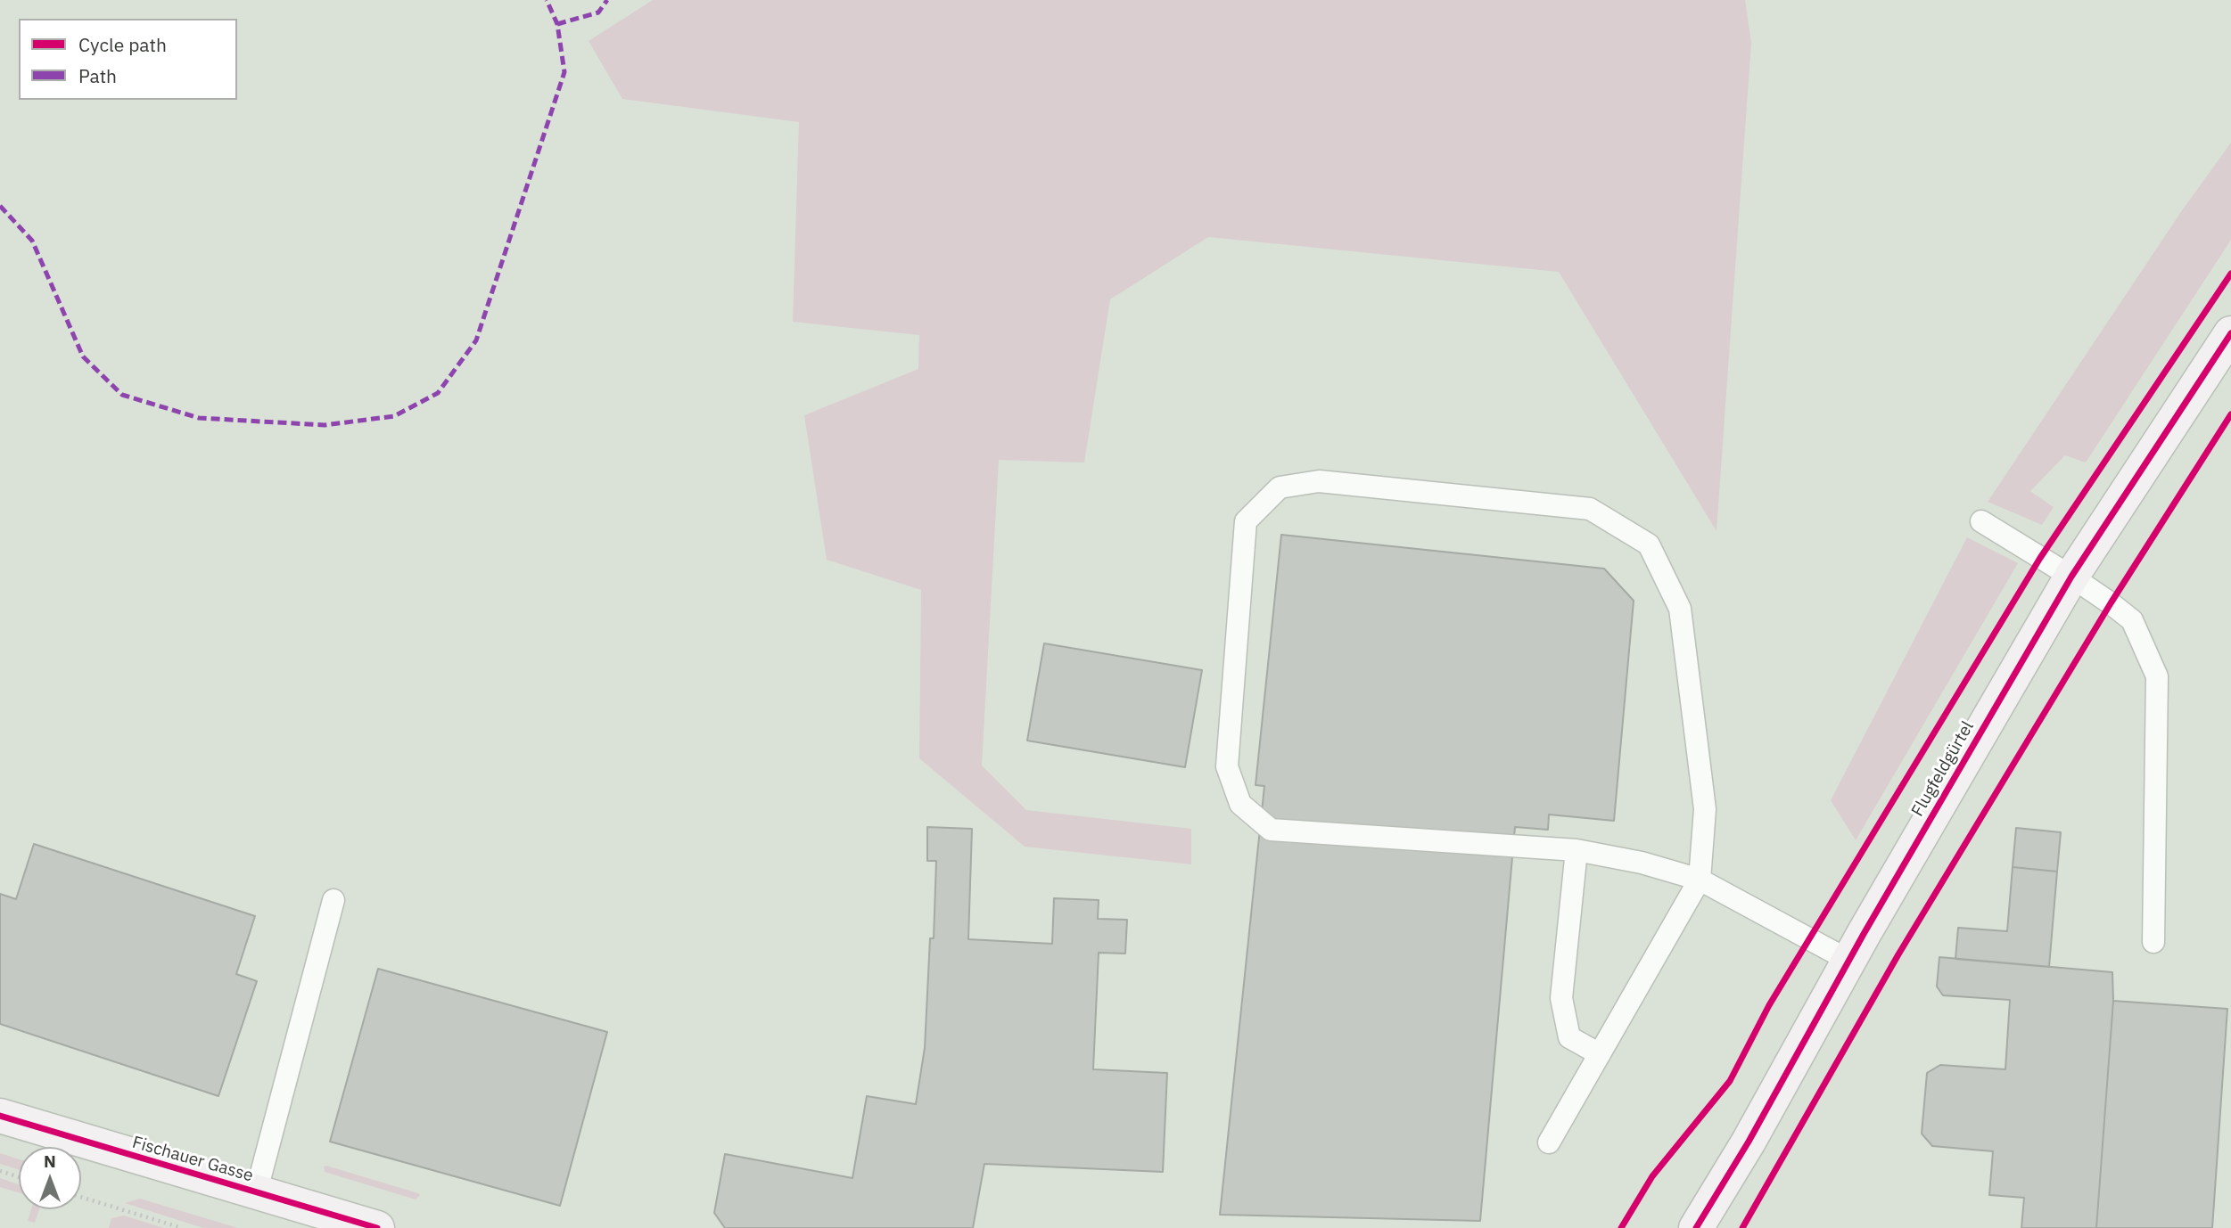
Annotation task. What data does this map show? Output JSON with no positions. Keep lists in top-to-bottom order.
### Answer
{
  "streets": {
    "street": ["Flugfeldgürtel", "Fischauer Gasse"]
  },
  "legend": ["Cycle path", "Path"],
  "north": "top"
}
